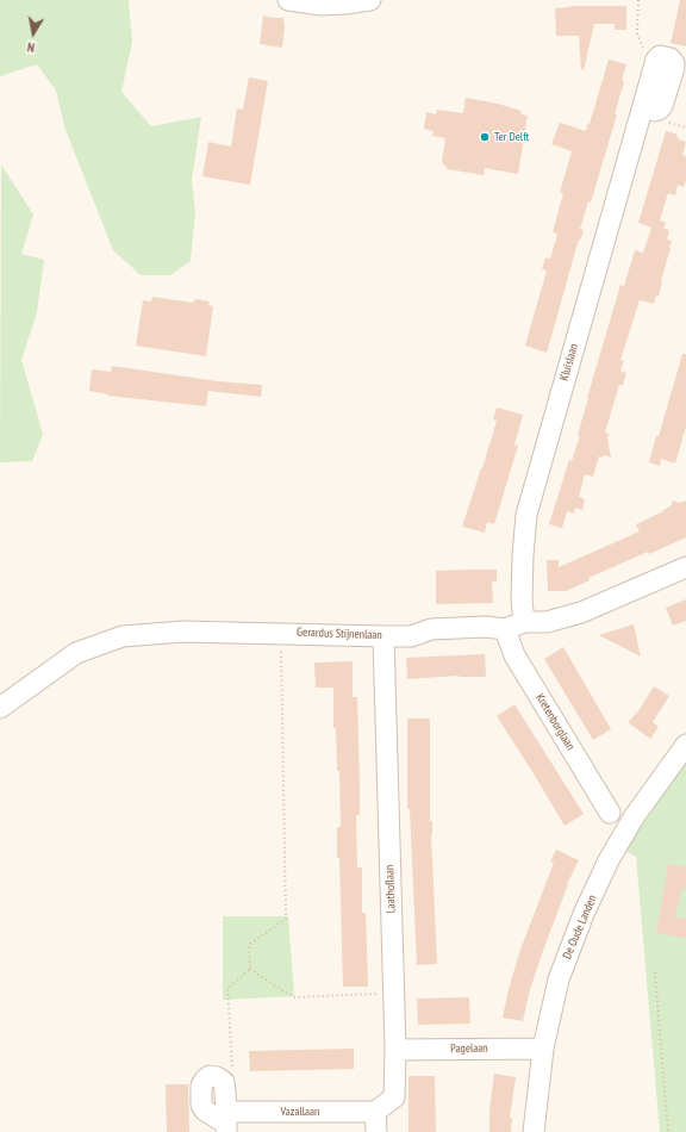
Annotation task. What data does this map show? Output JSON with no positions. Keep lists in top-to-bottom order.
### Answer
{
  "streets": {
    "street": [
      "Kluislaan",
      "Gerardus Stijnenlaan",
      "Kretenborglaan",
      "Laathoflaan",
      "De Oude Landen",
      "Pagelaan",
      "Vazallaan"
    ]
  },
  "crossings": [
    ["Kluislaan", "Gerardus Stijnenlaan"],
    ["Gerardus Stijnenlaan", "Kretenborglaan"],
    ["Gerardus Stijnenlaan", "Laathoflaan"],
    ["Laathoflaan", "Pagelaan"],
    ["Laathoflaan", "Vazallaan"],
    ["De Oude Landen", "Pagelaan"]
  ],
  "places": ["Ter Delft"],
  "north": "bottom"
}
